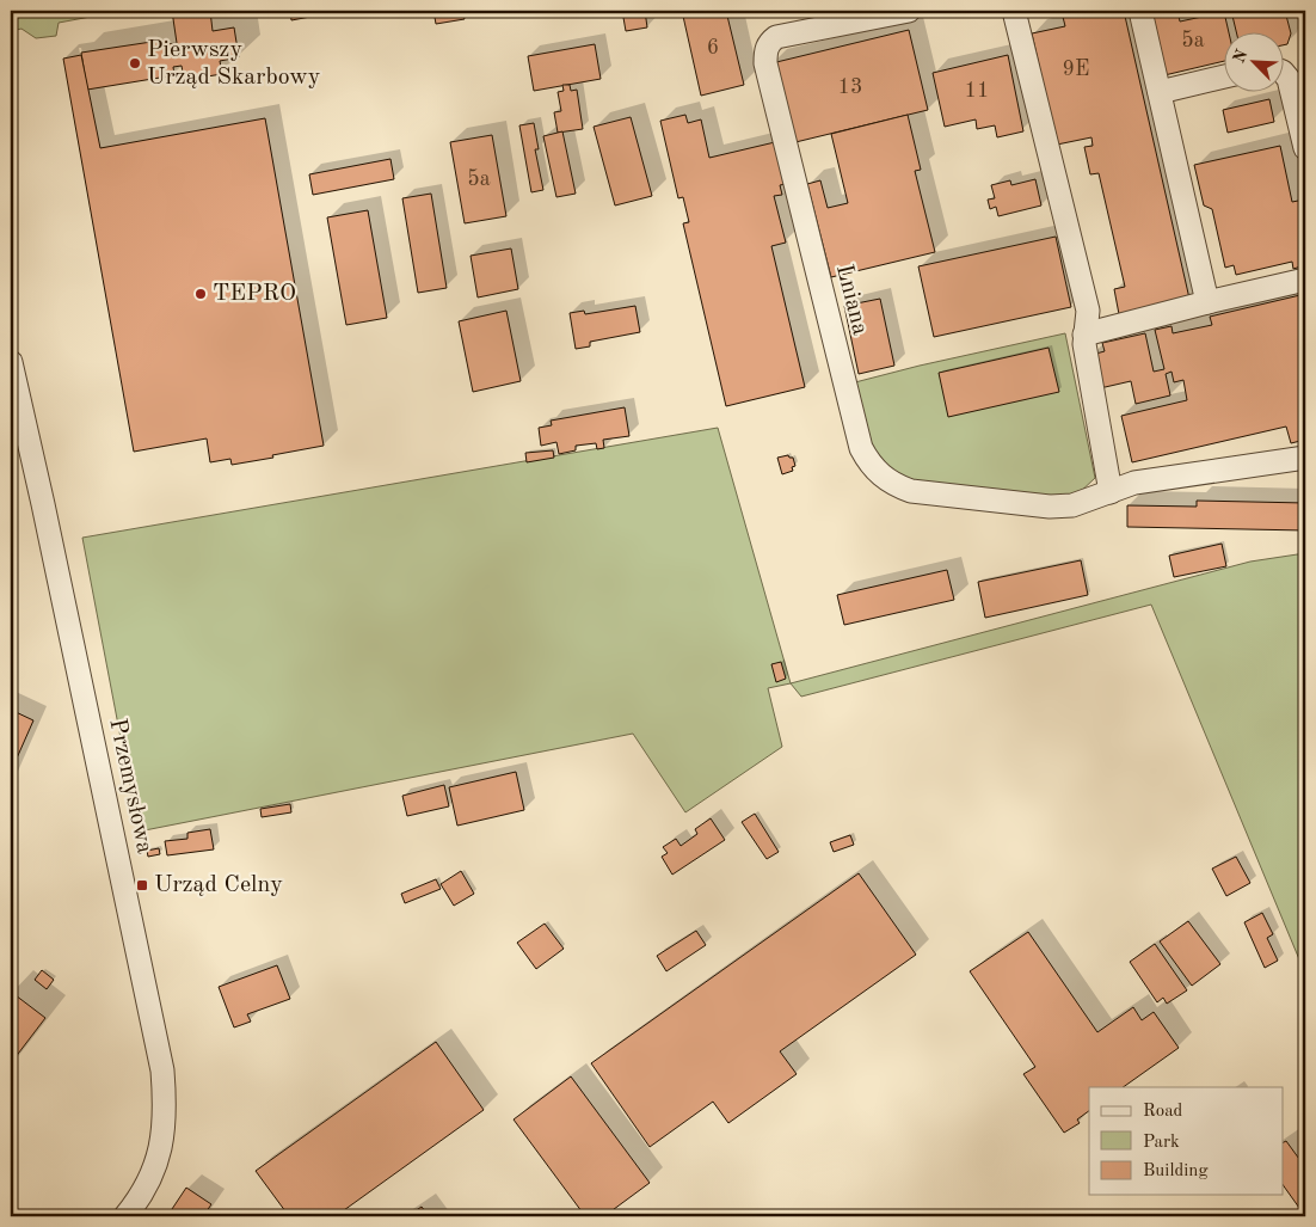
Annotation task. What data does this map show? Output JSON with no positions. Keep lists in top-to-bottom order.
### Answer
{
  "streets": {
    "street": ["Lniana", "Przemysłowa"]
  },
  "places": {
    "other": ["Pierwszy Urząd Skarbowy", "TEPRO"],
    "transit": ["Urząd Celny"]
  },
  "house_numbers": [
    "5a",
    "6",
    "9E",
    "13",
    "11",
    "5a"
  ],
  "legend": ["Road", "Park", "Building"],
  "north": "top left"
}
